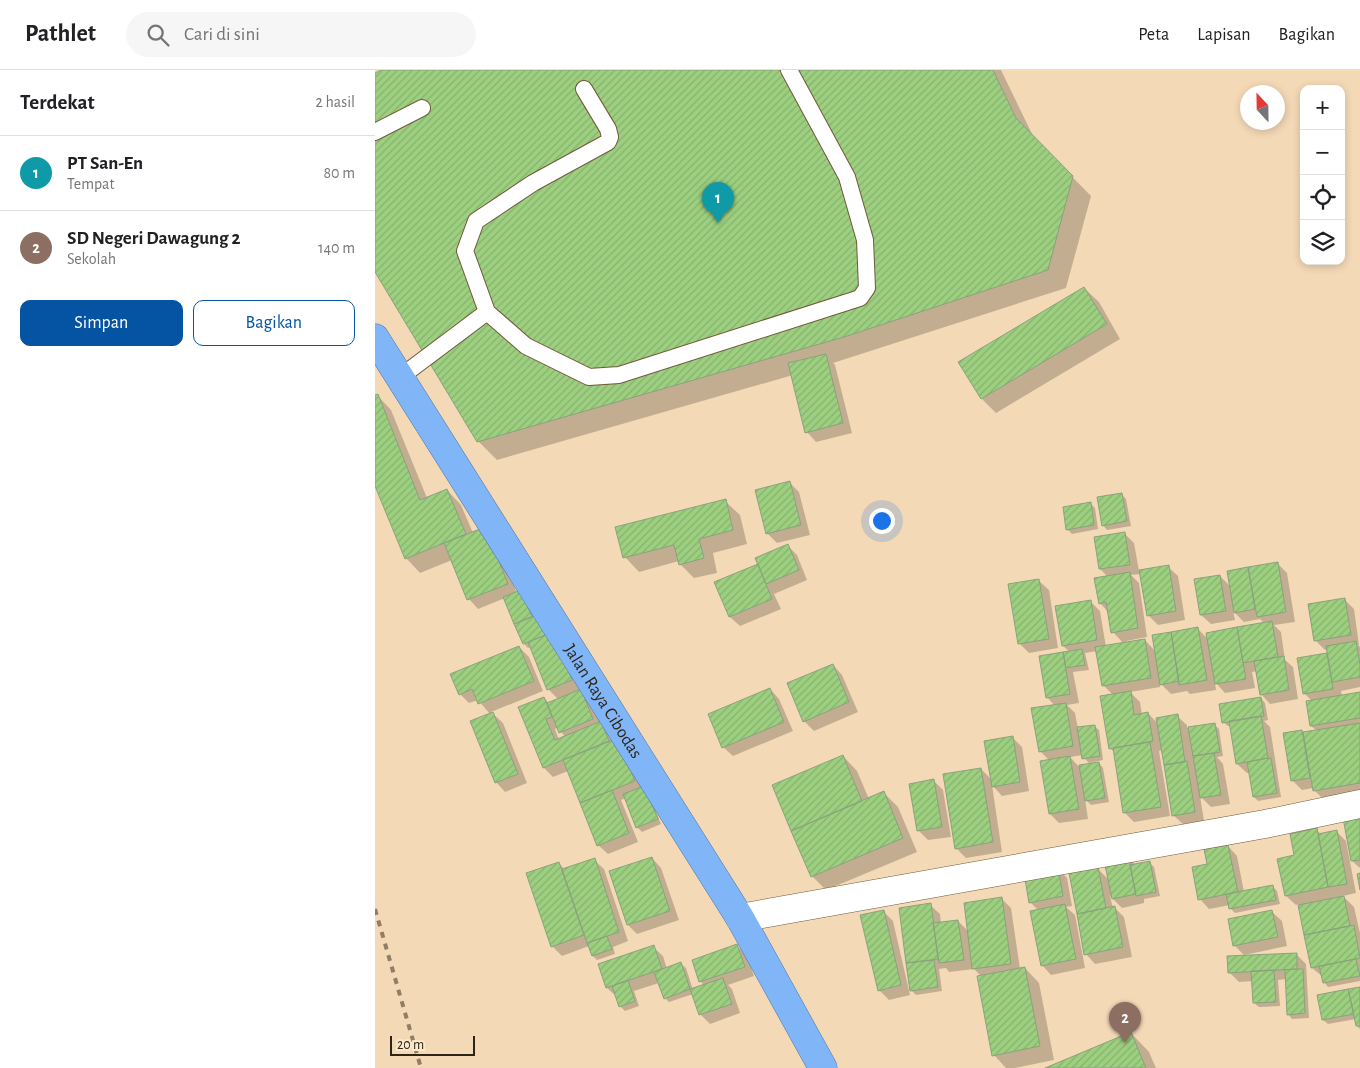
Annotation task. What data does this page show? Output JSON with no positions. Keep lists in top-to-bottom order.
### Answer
{
  "streets": {
    "highway": ["Jalan Raya Cibodas"]
  },
  "scale_bar": "20 m",
  "north": "top",
  "page": {
    "header": "Pathlet",
    "search": "Cari di sini",
    "nav": ["Peta", "Lapisan", "Bagikan"],
    "heading": ["Terdekat", "2 hasil"],
    "map_buttons": ["+", "−"],
    "list": [
      {
        "mark": "1",
        "name": "PT San-En",
        "note": "Tempat",
        "value": "80 m"
      },
      {
        "mark": "2",
        "name": "SD Negeri Dawagung 2",
        "note": "Sekolah",
        "value": "140 m"
      }
    ],
    "pins": ["1", "2"],
    "buttons": ["Simpan", "Bagikan"],
    "scale": "20 m"
  }
}
